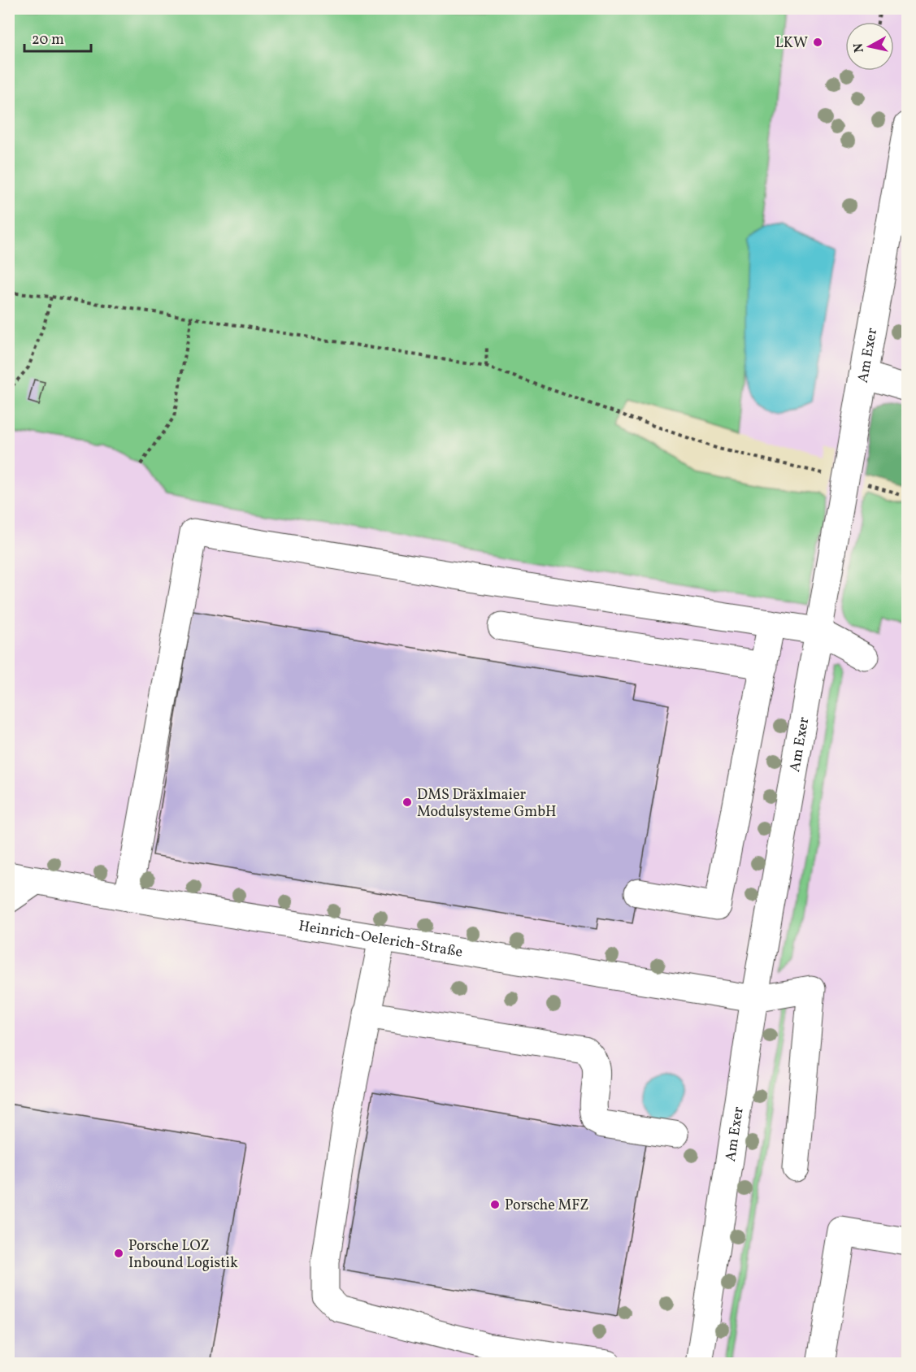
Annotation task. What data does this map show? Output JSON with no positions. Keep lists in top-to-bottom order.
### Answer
{
  "streets": {
    "street": ["Am Exer", "Heinrich-Oelerich-Straße"]
  },
  "crossings": [
    ["Am Exer", "Heinrich-Oelerich-Straße"]
  ],
  "places": [
    "LKW",
    "DMS Dräxlmaier Modulsysteme GmbH",
    "Porsche MFZ",
    "Porsche LOZ Inbound Logistik"
  ],
  "scale_bar": "20 m",
  "north": "left"
}
